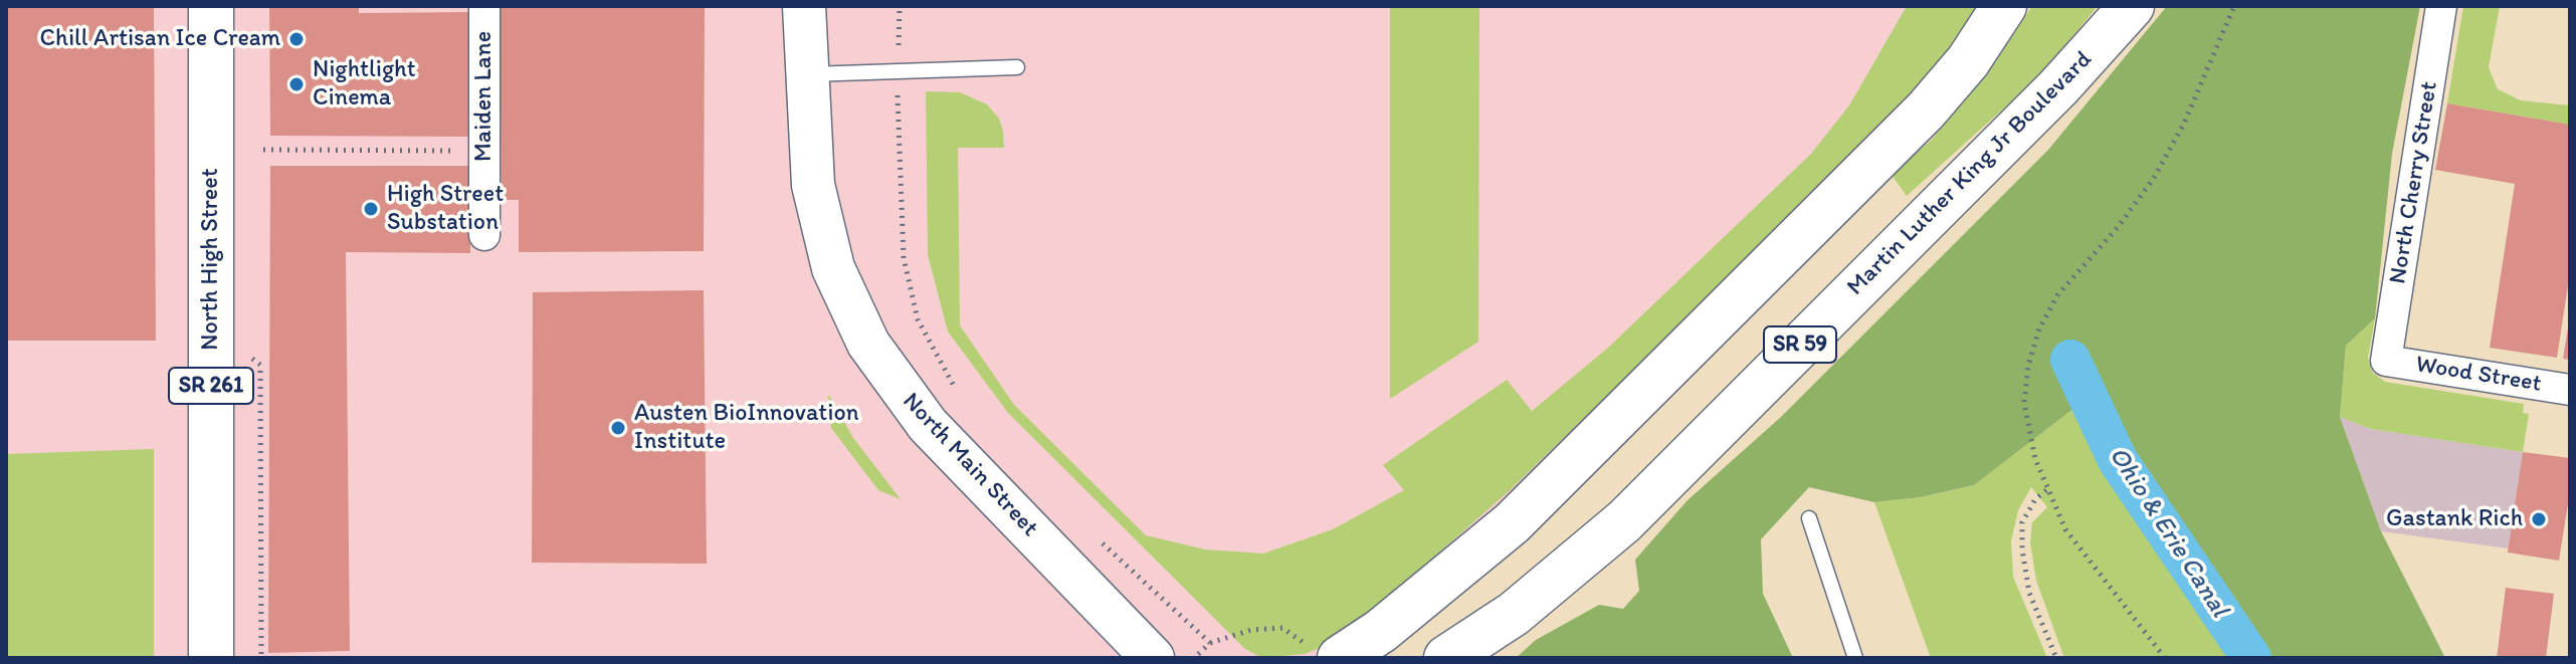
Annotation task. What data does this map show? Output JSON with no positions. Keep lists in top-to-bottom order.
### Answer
{
  "streets": {
    "main road": [
      "Martin Luther King Jr Boulevard",
      "North High Street",
      "SR 59",
      "SR 261",
      "North Main Street"
    ],
    "street": ["Maiden Lane", "North Cherry Street", "Wood Street"]
  },
  "crossings": [
    ["North Cherry Street", "Wood Street"]
  ],
  "water": ["Ohio & Erie Canal"],
  "places": [
    "Chill Artisan Ice Cream",
    "Nightlight Cinema",
    "High Street Substation",
    "Austen BioInnovation Institute",
    "Gastank Rich"
  ]
}
